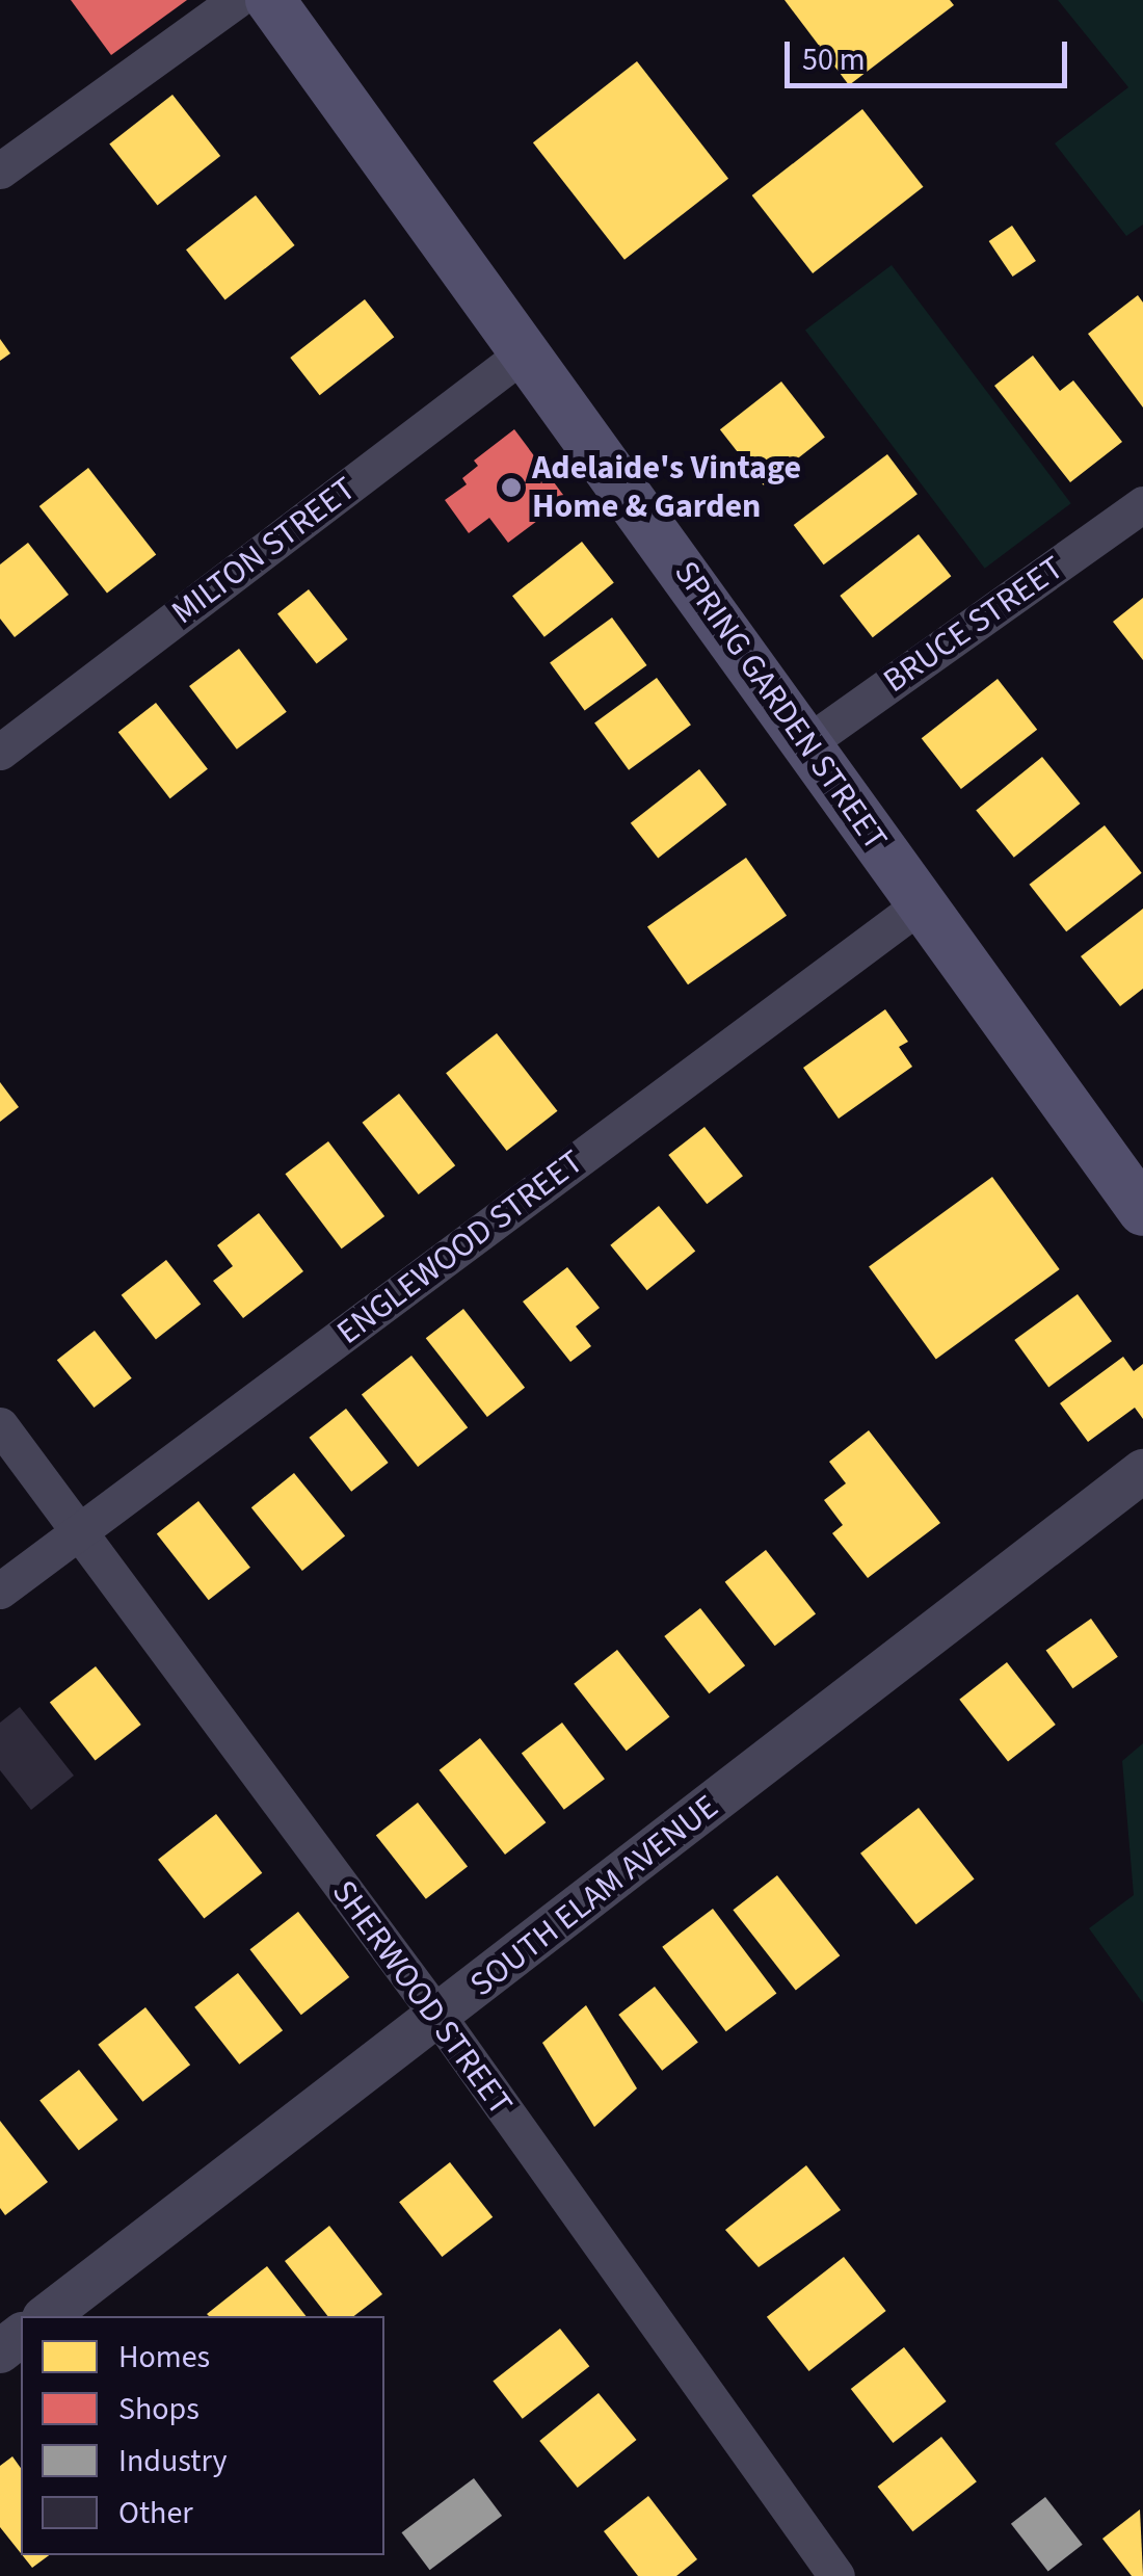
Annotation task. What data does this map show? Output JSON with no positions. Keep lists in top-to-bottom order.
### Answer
{
  "streets": {
    "main road": ["SPRING GARDEN STREET"],
    "street": [
      "MILTON STREET",
      "BRUCE STREET",
      "ENGLEWOOD STREET",
      "SOUTH ELAM AVENUE",
      "SHERWOOD STREET"
    ]
  },
  "crossings": [
    ["MILTON STREET", "SPRING GARDEN STREET"],
    ["BRUCE STREET", "SPRING GARDEN STREET"],
    ["SPRING GARDEN STREET", "ENGLEWOOD STREET"],
    ["ENGLEWOOD STREET", "SHERWOOD STREET"],
    ["SOUTH ELAM AVENUE", "SHERWOOD STREET"]
  ],
  "places": ["Adelaide's Vintage Home & Garden"],
  "legend": [
    "Homes",
    "Shops",
    "Industry",
    "Other"
  ],
  "scale_bar": "50 m"
}
